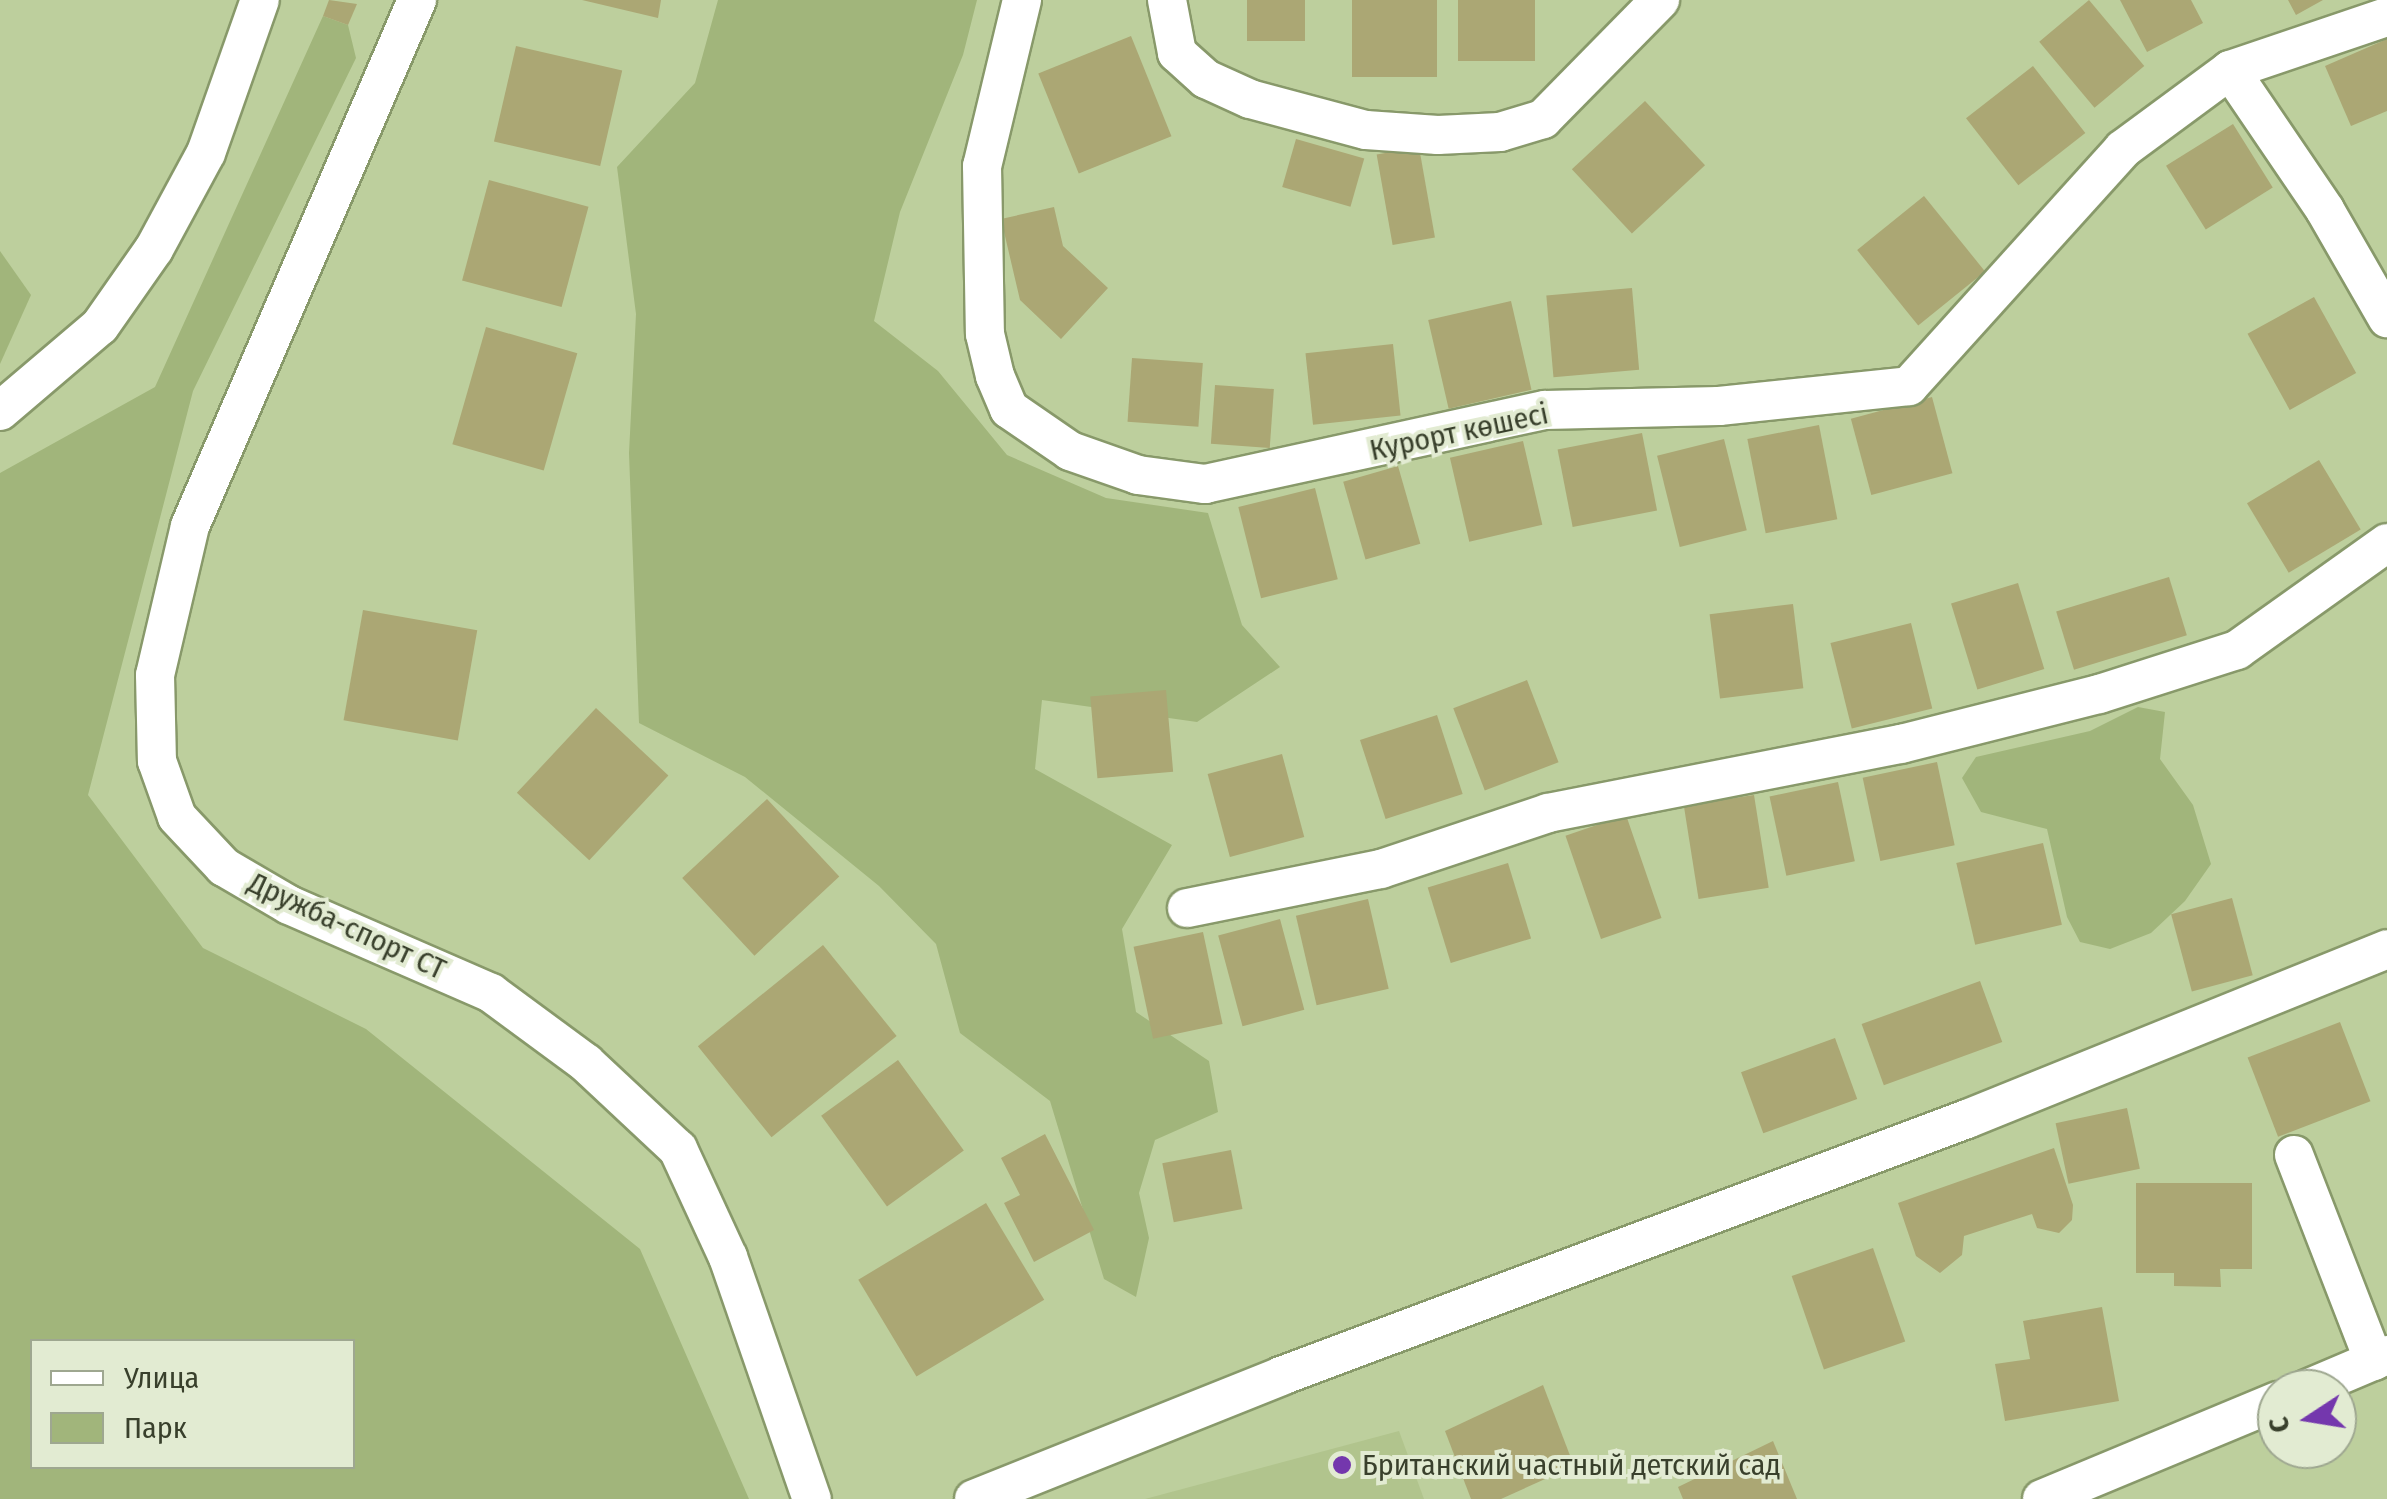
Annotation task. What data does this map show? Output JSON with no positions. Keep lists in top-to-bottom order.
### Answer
{
  "streets": {
    "street": ["Курорт көшесі", "Дружба-спорт СТ"]
  },
  "places": ["Британский частный детский сад"],
  "legend": ["Улица", "Парк"],
  "north": "left"
}
